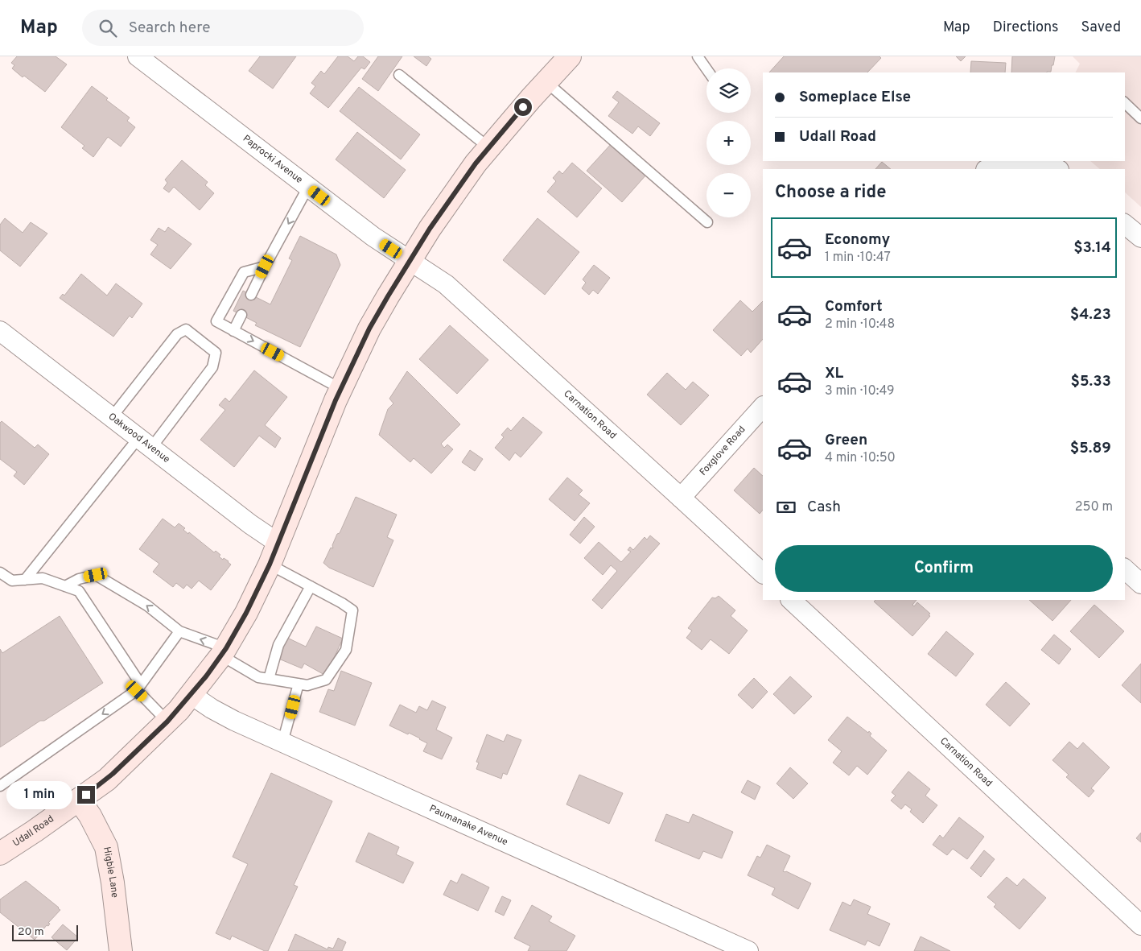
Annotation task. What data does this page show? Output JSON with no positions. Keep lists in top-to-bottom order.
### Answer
{
  "streets": {
    "main road": ["Udall Road", "Higbie Lane"],
    "street": [
      "Paprocki Avenue",
      "Carnation Road",
      "Oakwood Avenue",
      "Foxglove Road",
      "Paumanake Avenue"
    ]
  },
  "crossings": [
    ["Paprocki Avenue", "Carnation Road"],
    ["Carnation Road", "Foxglove Road"],
    ["Paumanake Avenue", "Udall Road"],
    ["Udall Road", "Higbie Lane"]
  ],
  "scale_bar": "20 m",
  "page": {
    "header": "Map",
    "search": "Search here",
    "nav": ["Map", "Directions", "Saved"],
    "map_buttons": ["+", "−"],
    "banner": ["Someplace Else", "Udall Road"],
    "heading": "Choose a ride",
    "list": [
      {
        "name": "Economy",
        "note": "1 min · 10:47",
        "value": "$3.14"
      },
      {
        "name": "Comfort",
        "note": "2 min · 10:48",
        "value": "$4.23"
      },
      {
        "name": "XL",
        "note": "3 min · 10:49",
        "value": "$5.33"
      },
      {
        "name": "Green",
        "note": "4 min · 10:50",
        "value": "$5.89"
      }
    ],
    "pay": ["Cash", "250 m"],
    "buttons": "Confirm",
    "bubble": "1 min",
    "scale": "20 m"
  }
}
